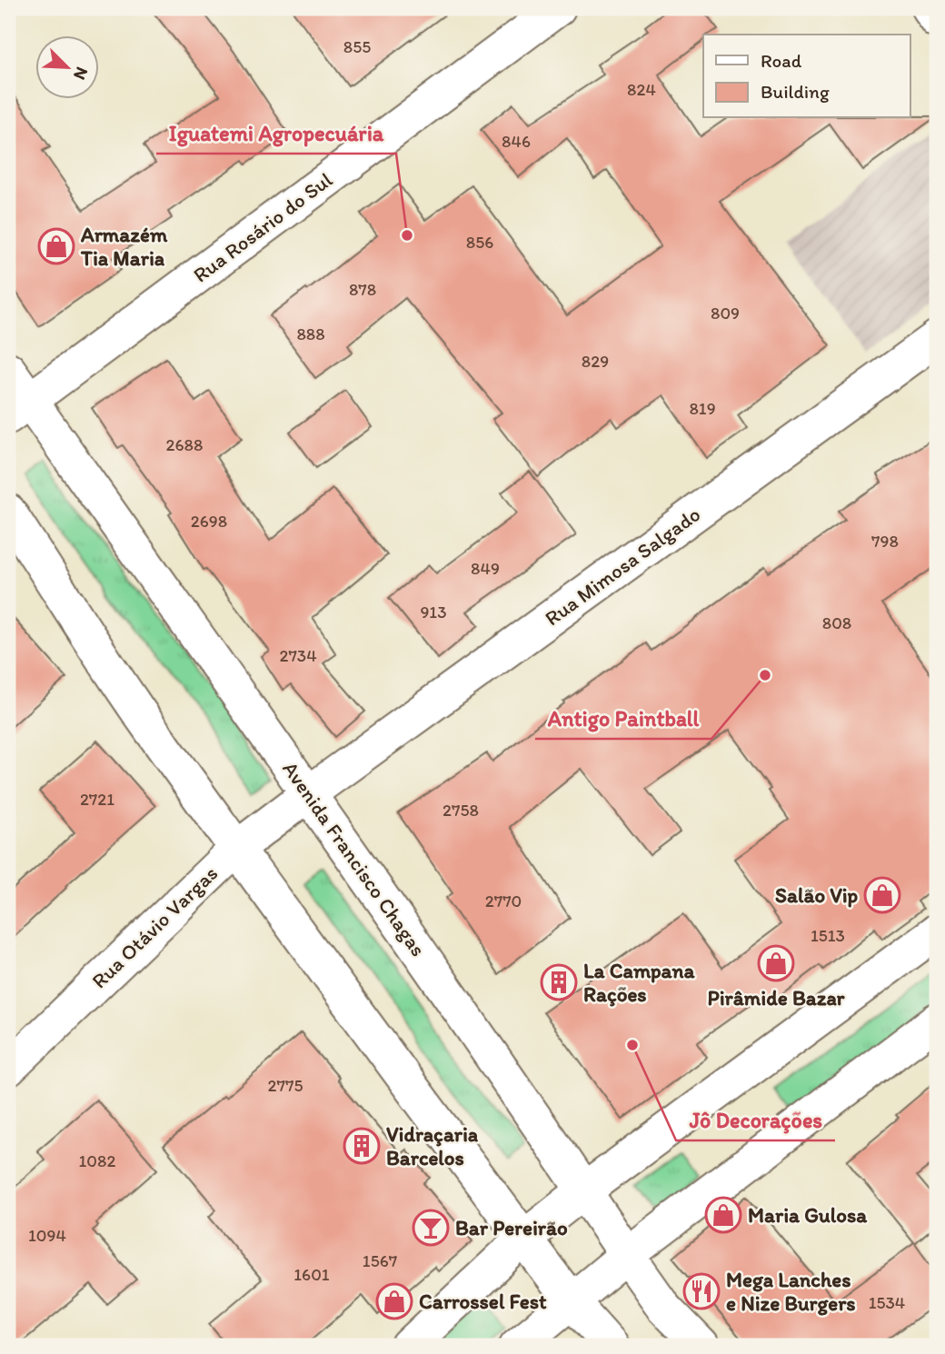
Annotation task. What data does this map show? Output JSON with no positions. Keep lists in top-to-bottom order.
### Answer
{
  "streets": {
    "main road": [
      "Rua Rosário do Sul",
      "Rua Mimosa Salgado",
      "Avenida Francisco Chagas",
      "Rua Otávio Vargas"
    ]
  },
  "crossings": [
    ["Rua Rosário do Sul", "Avenida Francisco Chagas"],
    ["Rua Mimosa Salgado", "Avenida Francisco Chagas"],
    ["Rua Mimosa Salgado", "Rua Otávio Vargas"],
    ["Avenida Francisco Chagas", "Rua Otávio Vargas"]
  ],
  "places": {
    "other": ["Iguatemi Agropecuária", "Antigo Paintball", "Jô Decorações"],
    "shop": [
      "Armazém Tia Maria",
      "Salão Vip",
      "Pirâmide Bazar",
      "Maria Gulosa",
      "Carrossel Fest"
    ],
    "building": ["La Campana Rações", "Vidraçaria Barcelos"],
    "bar": ["Bar Pereirão"],
    "restaurant": ["Mega Lanches e Nize Burgers"]
  },
  "house_numbers": [
    "855",
    "824",
    "846",
    "856",
    "878",
    "809",
    "888",
    "829",
    "819",
    "2688",
    "2698",
    "798",
    "849",
    "913",
    "808",
    "2734",
    "2721",
    "2758",
    "2770",
    "1513",
    "2775",
    "1082",
    "1094",
    "1567",
    "1601",
    "1534"
  ],
  "legend": ["Road", "Building"],
  "north": "bottom right"
}
